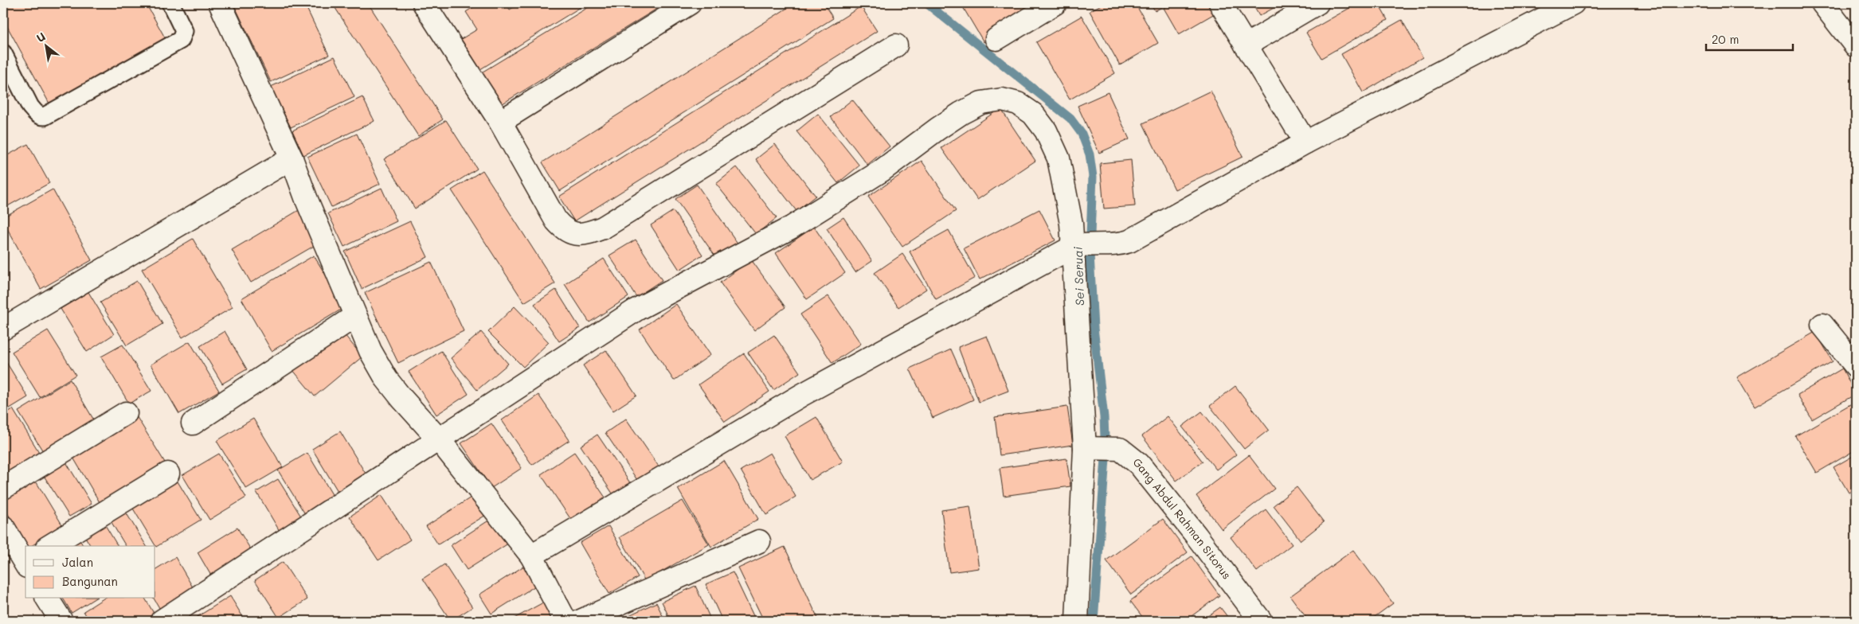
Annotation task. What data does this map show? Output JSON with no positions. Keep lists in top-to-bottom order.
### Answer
{
  "streets": {
    "street": ["Gang Abdul Rahman Sitorus"]
  },
  "water": ["Sei Seruai"],
  "legend": ["Jalan", "Bangunan"],
  "scale_bar": "20 m",
  "north": "top left"
}
